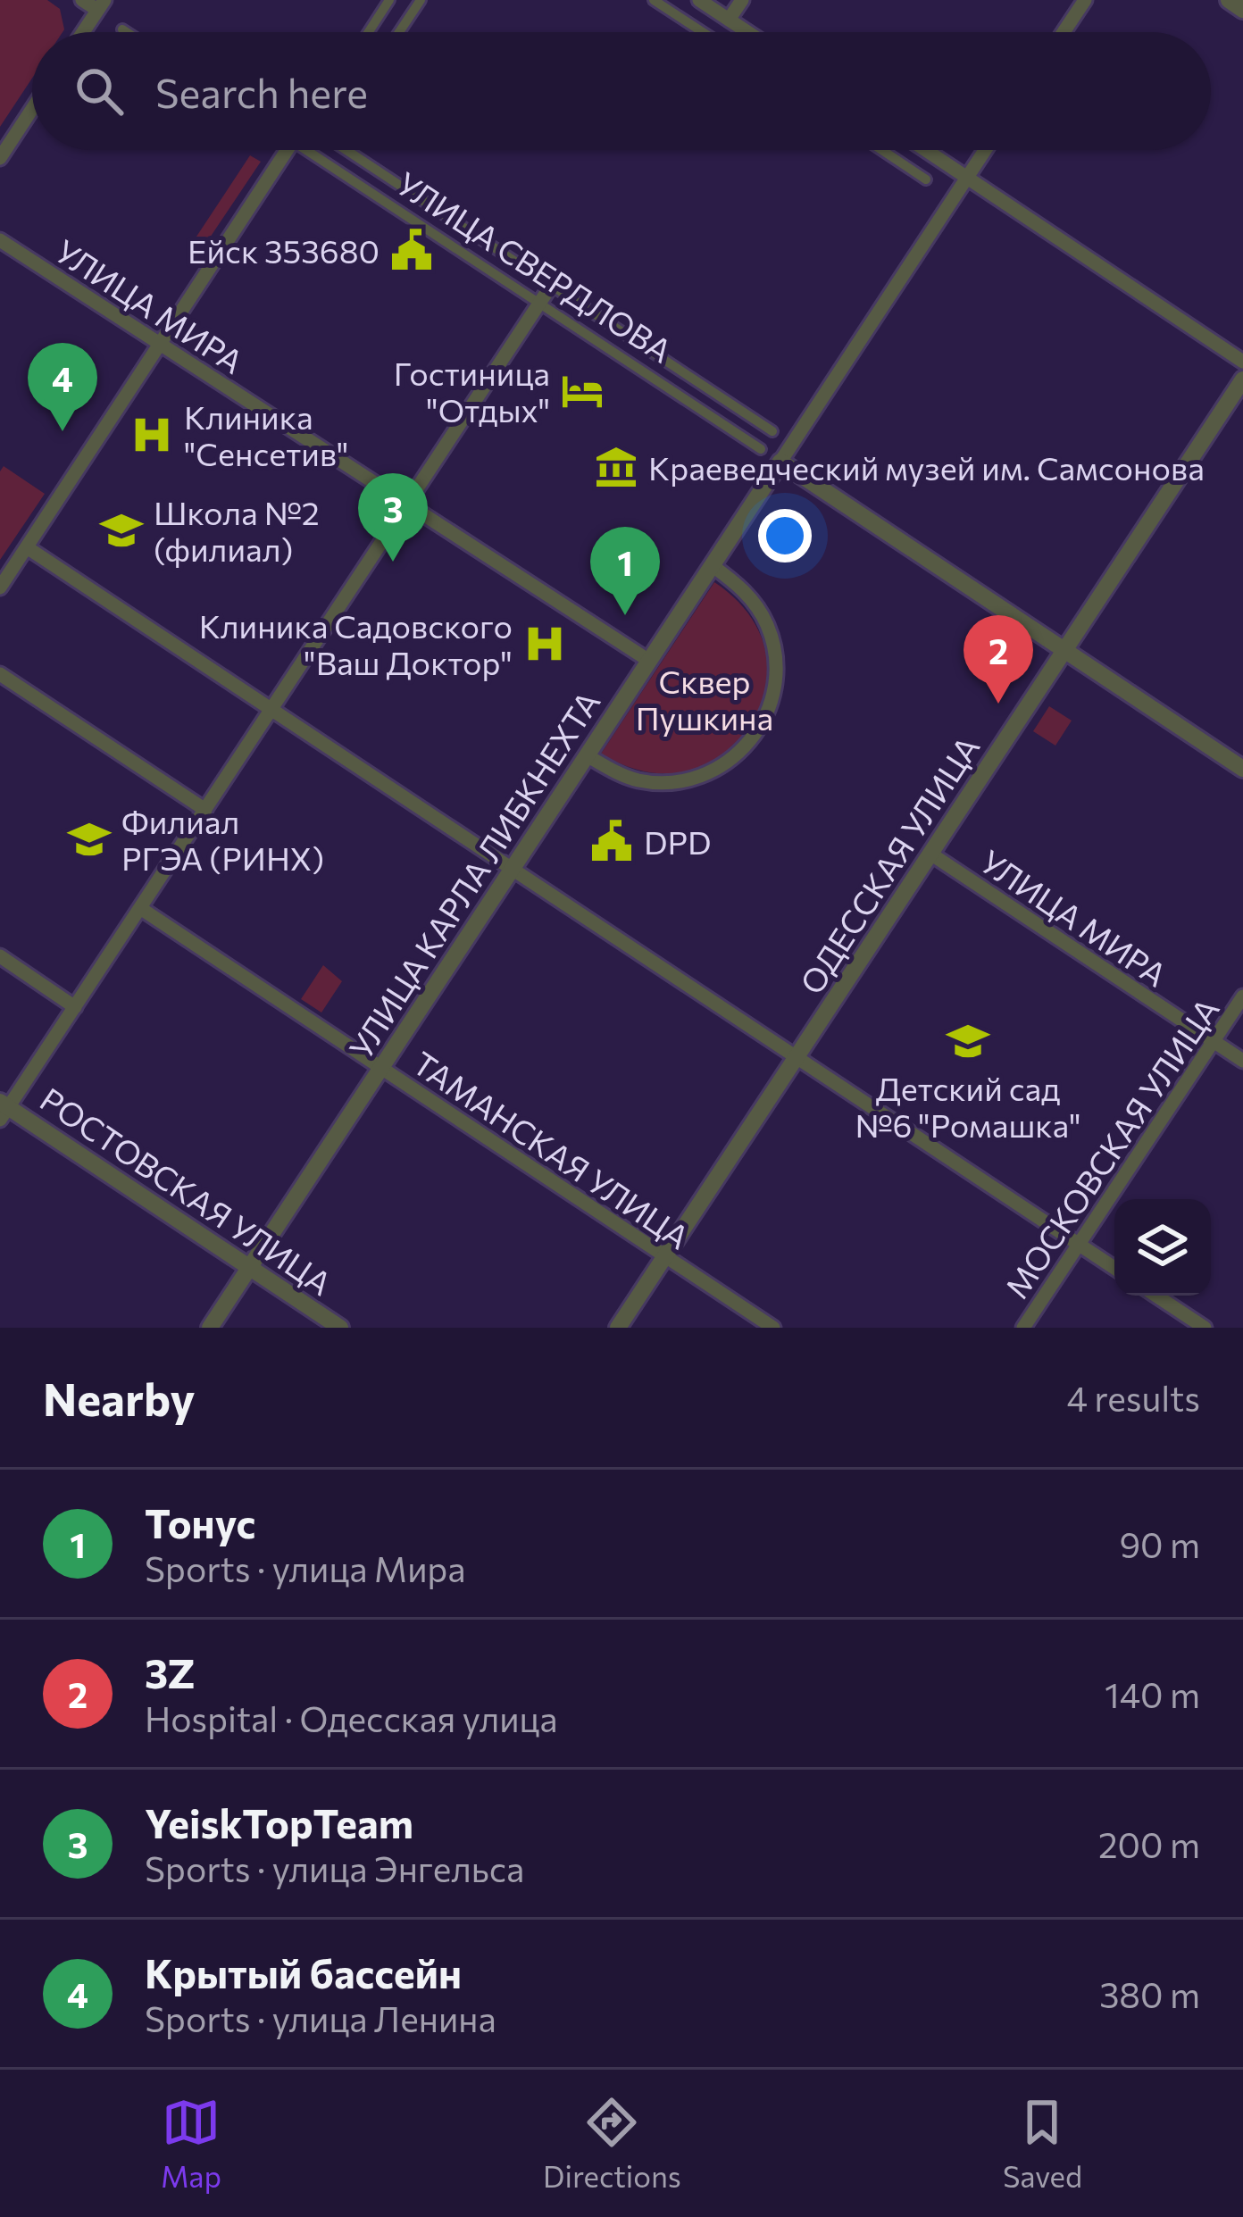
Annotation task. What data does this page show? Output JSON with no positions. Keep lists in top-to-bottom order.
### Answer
{
  "streets": {
    "street": [
      "УЛИЦА СВЕРДЛОВА",
      "УЛИЦА МИРА",
      "ОДЕССКАЯ УЛИЦА",
      "УЛИЦА КАРЛА ЛИБКНЕХТА",
      "МОСКОВСКАЯ УЛИЦА",
      "ТАМАНСКАЯ УЛИЦА",
      "РОСТОВСКАЯ УЛИЦА"
    ]
  },
  "crossings": [
    ["УЛИЦА МИРА", "ОДЕССКАЯ УЛИЦА"],
    ["УЛИЦА МИРА", "УЛИЦА КАРЛА ЛИБКНЕХТА"],
    ["УЛИЦА МИРА", "МОСКОВСКАЯ УЛИЦА"],
    ["ОДЕССКАЯ УЛИЦА", "ТАМАНСКАЯ УЛИЦА"],
    ["УЛИЦА КАРЛА ЛИБКНЕХТА", "ТАМАНСКАЯ УЛИЦА"],
    ["УЛИЦА КАРЛА ЛИБКНЕХТА", "РОСТОВСКАЯ УЛИЦА"]
  ],
  "parks": ["Сквер Пушкина"],
  "places": {
    "public building": ["Ейск 353680", "DPD"],
    "hotel": ["Гостиница \"Отдых\""],
    "hospital": ["Клиника \"Сенсетив\"", "Клиника Садовского \"Ваш Доктор\""],
    "museum": ["Краеведческий музей им. Самсонова"],
    "school or university": ["Школа №2 (филиал)", "Филиал РГЭА (РИНХ)", "Детский сад №6 \"Ромашка\""]
  },
  "page": {
    "search": "Search here",
    "pins": [
      "4",
      "3",
      "1",
      "2"
    ],
    "heading": ["Nearby", "4 results"],
    "list": [
      {
        "mark": "1",
        "name": "Тонус",
        "note": "Sports · улица Мира",
        "value": "90 m"
      },
      {
        "mark": "2",
        "name": "3Z",
        "note": "Hospital · Одесская улица",
        "value": "140 m"
      },
      {
        "mark": "3",
        "name": "YeiskTopTeam",
        "note": "Sports · улица Энгельса",
        "value": "200 m"
      },
      {
        "mark": "4",
        "name": "Крытый бассейн",
        "note": "Sports · улица Ленина",
        "value": "380 m"
      }
    ],
    "nav": ["Map", "Directions", "Saved"]
  }
}
